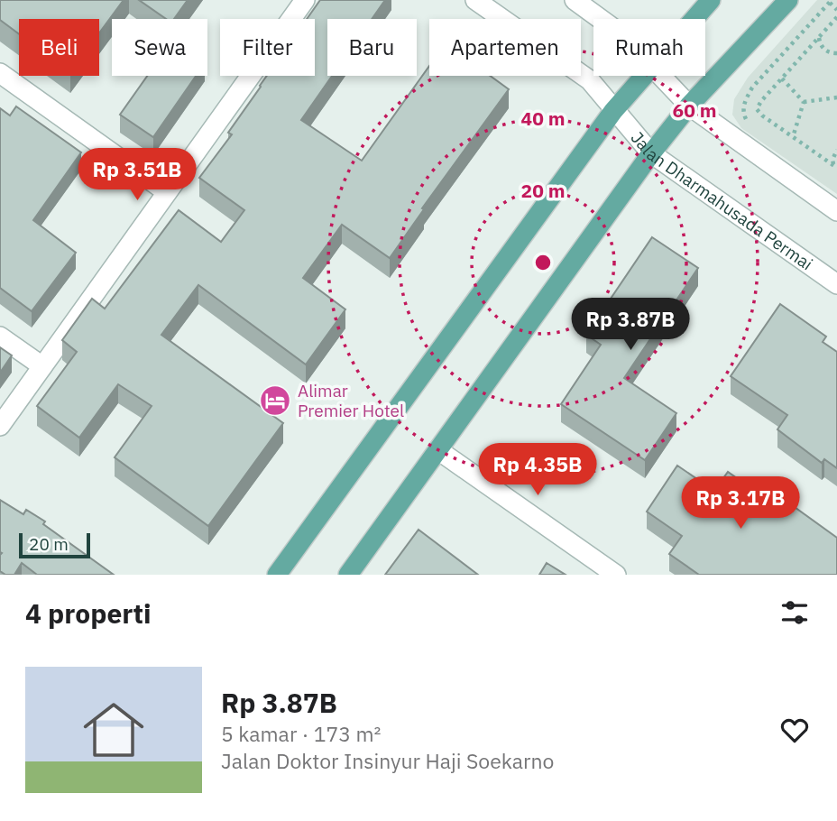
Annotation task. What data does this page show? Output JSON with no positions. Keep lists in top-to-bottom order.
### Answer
{
  "streets": {
    "street": ["Jalan Dharmahusada Permai"]
  },
  "places": {
    "hotel": ["Alimar Premier Hotel"]
  },
  "scale_bar": "20 m",
  "page": {
    "chip": [
      "Beli",
      "Sewa",
      "Filter",
      "Baru",
      "Apartemen",
      "Rumah"
    ],
    "price": [
      "Rp 3.51B",
      "Rp 3.87B",
      "Rp 4.35B",
      "Rp 3.17B"
    ],
    "scale": "20 m",
    "heading": "4 properti",
    "list": [
      {
        "name": "Rp 3.87B",
        "note": "5 kamar · 173 m² · Jalan Doktor Insinyur Haji Soekarno"
      }
    ]
  },
  "rings": ["60 m", "40 m", "20 m"]
}
